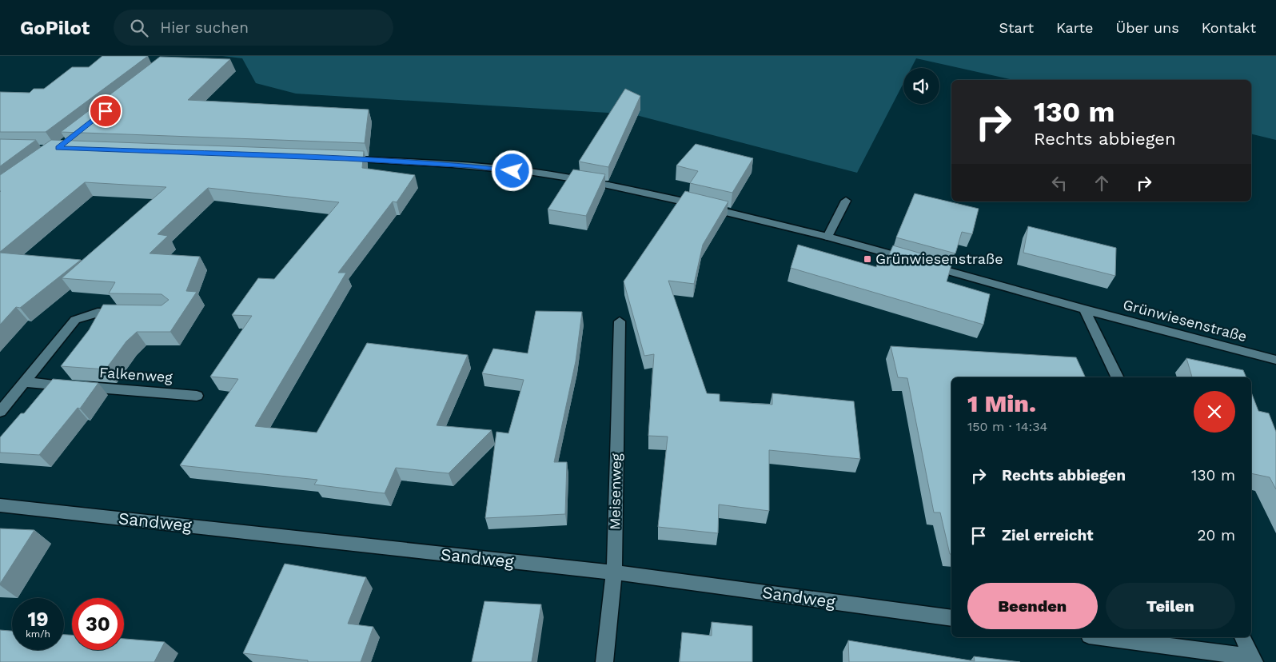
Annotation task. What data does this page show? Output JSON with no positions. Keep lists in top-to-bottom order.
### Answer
{
  "streets": {
    "street": [
      "Grünwiesenstraße",
      "Falkenweg",
      "Meisenweg",
      "Sandweg"
    ]
  },
  "crossings": [
    ["Meisenweg", "Sandweg"]
  ],
  "places": {
    "transit": ["Grünwiesenstraße"]
  },
  "page": {
    "header": "GoPilot",
    "search": "Hier suchen",
    "nav": [
      "Start",
      "Karte",
      "Über uns",
      "Kontakt"
    ],
    "turn": ["130 m", "Rechts abbiegen"],
    "heading": ["1 Min.", "150 m · 14:34"],
    "list": [
      {
        "name": "Rechts abbiegen",
        "value": "130 m"
      },
      {
        "name": "Ziel erreicht",
        "value": "20 m"
      }
    ],
    "buttons": ["Beenden", "Teilen"],
    "speed": "19 km/h",
    "limit": "30"
  }
}
